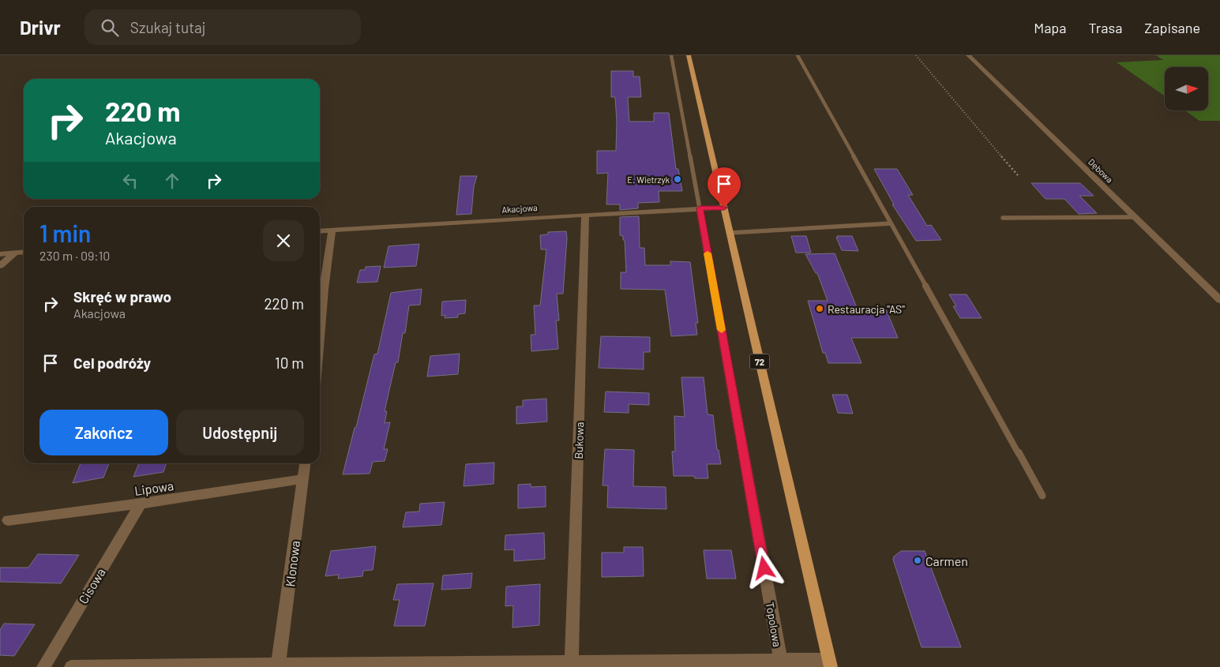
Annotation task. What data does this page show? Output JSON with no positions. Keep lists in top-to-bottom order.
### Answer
{
  "streets": {
    "main road": ["72"],
    "street": [
      "Dębowa",
      "Akacjowa",
      "Bukowa",
      "Lipowa",
      "Klonowa",
      "Cisowa",
      "Topolowa"
    ]
  },
  "crossings": [
    ["Akacjowa", "72"],
    ["Akacjowa", "Bukowa"],
    ["Akacjowa", "Topolowa"],
    ["Lipowa", "Klonowa"],
    ["Lipowa", "Cisowa"]
  ],
  "places": ["E. Wietrzyk", "Restauracja \"AS\"", "Carmen"],
  "north": "right",
  "page": {
    "header": "Drivr",
    "search": "Szukaj tutaj",
    "nav": ["Mapa", "Trasa", "Zapisane"],
    "turn": ["220 m", "Akacjowa"],
    "heading": ["1 min", "230 m · 09:10"],
    "list": [
      {
        "name": "Skręć w prawo",
        "note": "Akacjowa",
        "value": "220 m"
      },
      {
        "name": "Cel podróży",
        "value": "10 m"
      }
    ],
    "buttons": ["Zakończ", "Udostępnij"]
  }
}
